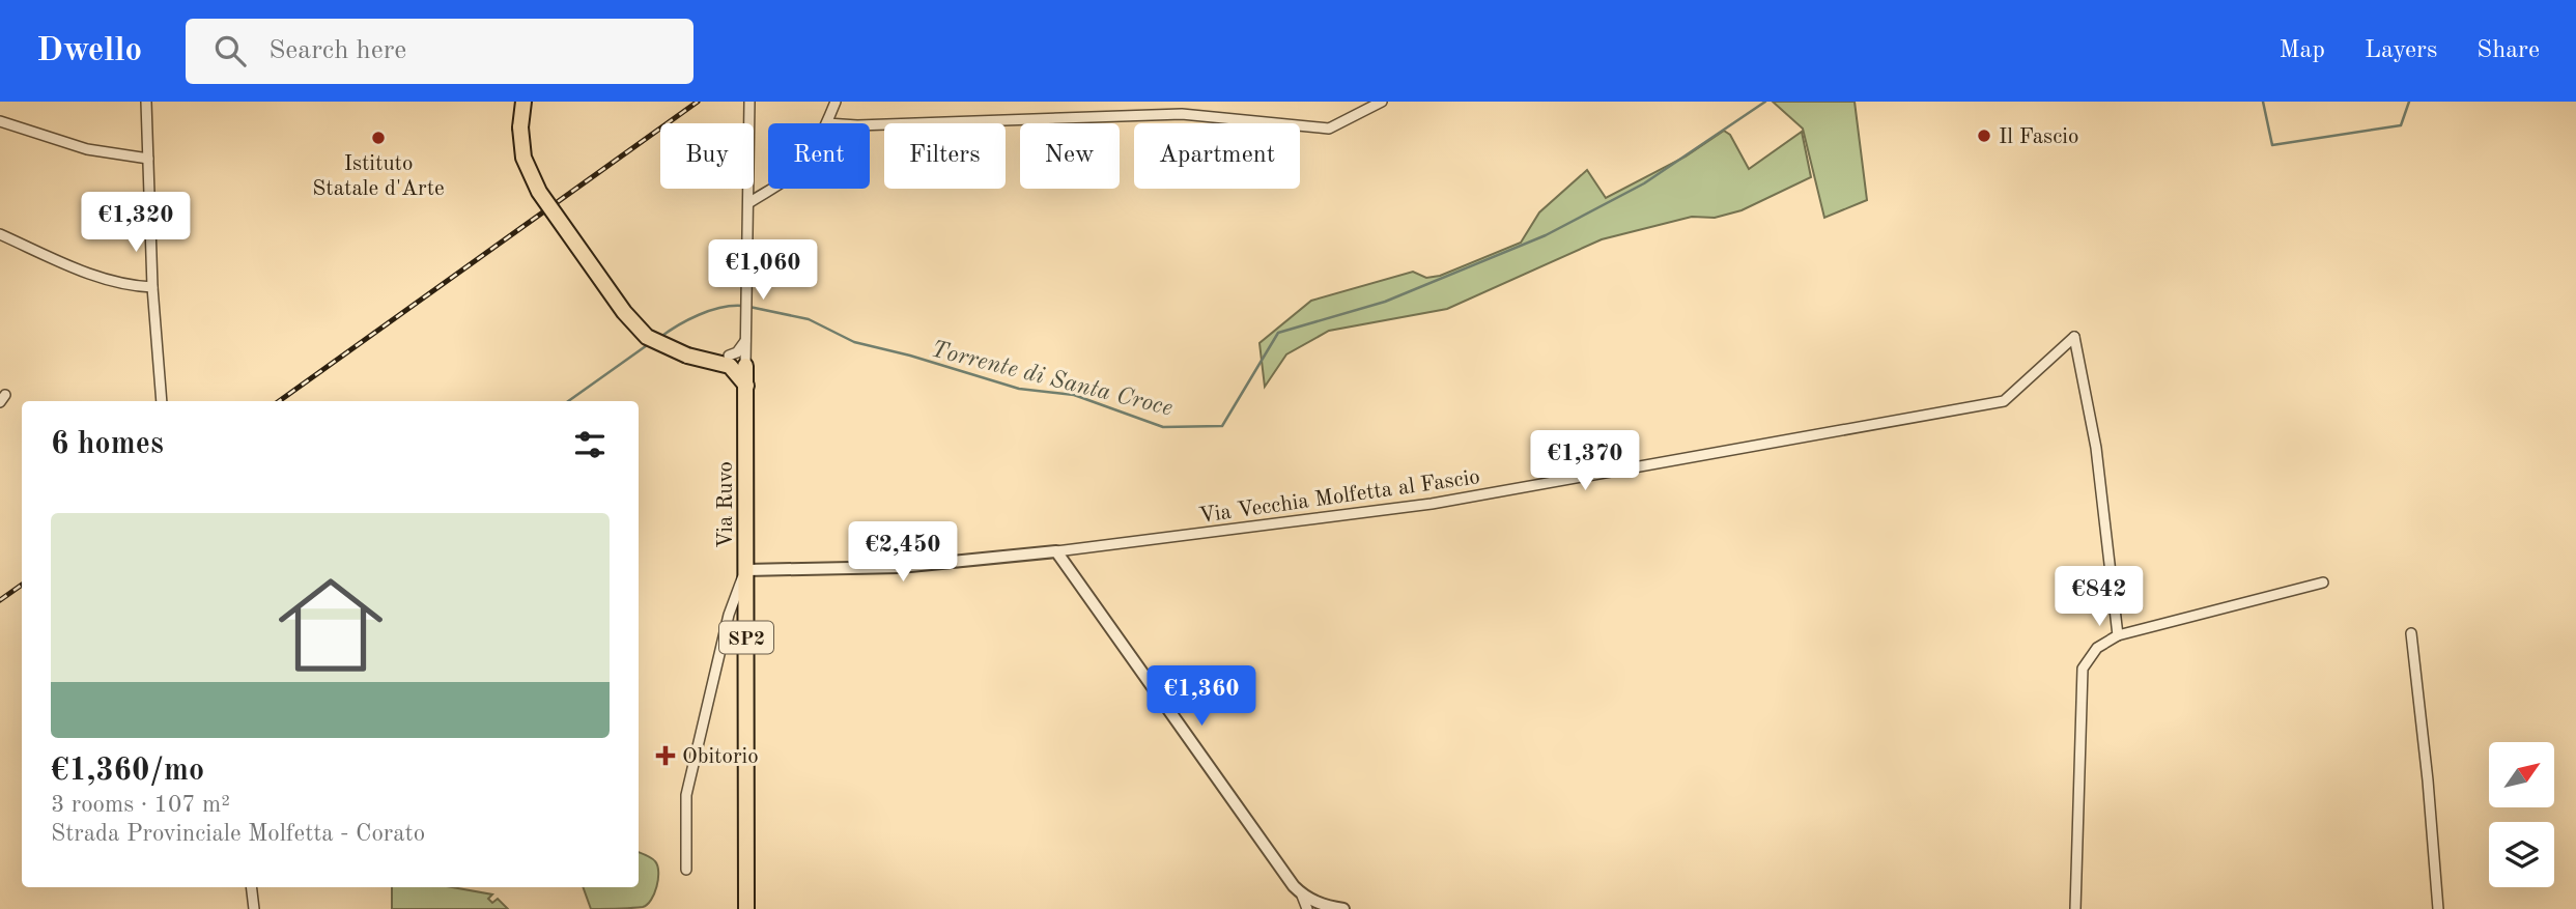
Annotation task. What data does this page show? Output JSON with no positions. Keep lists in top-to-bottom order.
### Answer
{
  "streets": {
    "main road": ["Via Ruvo", "SP2"],
    "street": ["Via Vecchia Molfetta al Fascio"]
  },
  "water": ["Torrente di Santa Croce"],
  "places": {
    "other": ["Il Fascio", "Istituto Statale d'Arte"],
    "health": ["Obitorio"]
  },
  "north": "top right",
  "page": {
    "header": "Dwello",
    "search": "Search here",
    "nav": ["Map", "Layers", "Share"],
    "chip": [
      "Buy",
      "Rent",
      "Filters",
      "New",
      "Apartment"
    ],
    "price": [
      "€1,320",
      "€1,060",
      "€1,370",
      "€2,450",
      "€842",
      "€1,360"
    ],
    "heading": "6 homes",
    "list": [
      {
        "name": "€1,360/mo",
        "note": "3 rooms · 107 m² · Strada Provinciale Molfetta - Corato"
      }
    ]
  }
}
